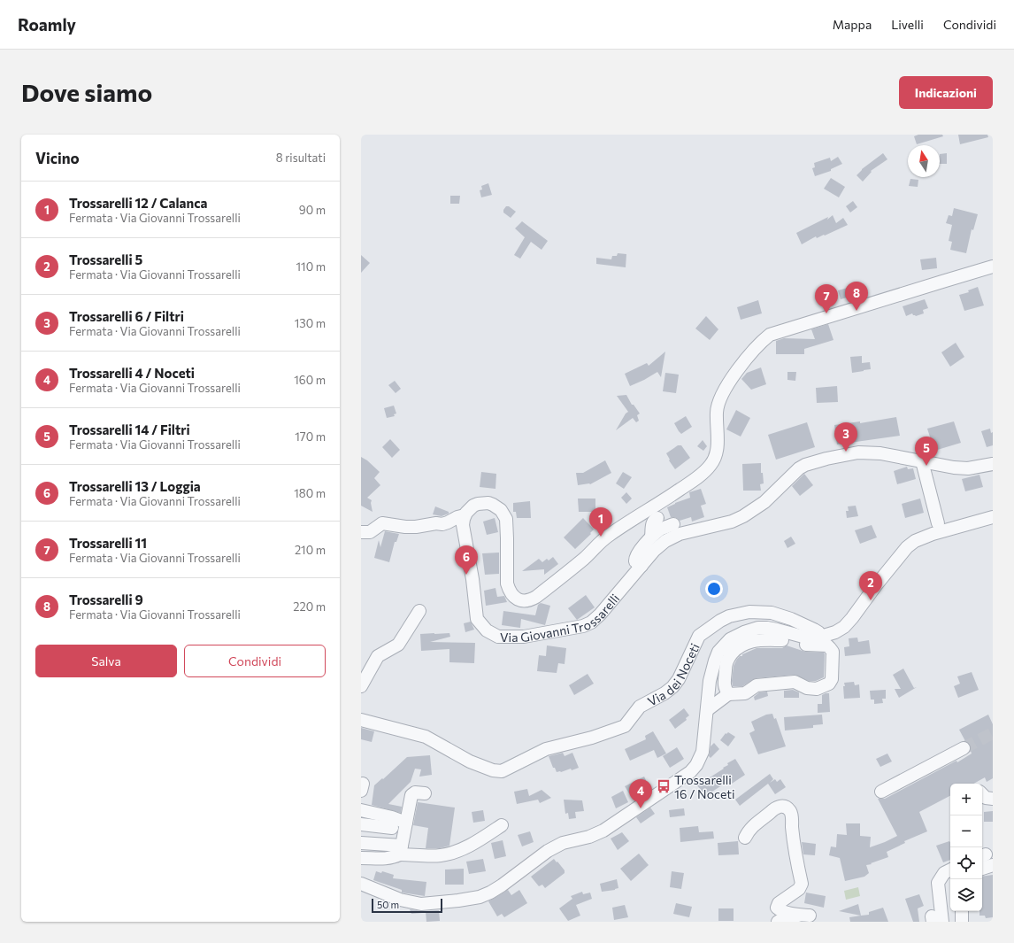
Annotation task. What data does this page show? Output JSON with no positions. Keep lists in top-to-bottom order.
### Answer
{
  "streets": {
    "street": ["Via Giovanni Trossarelli", "Via dei Noceti"]
  },
  "places": {
    "bus stop": ["Trossarelli 16 / Noceti"]
  },
  "scale_bar": "50 m",
  "north": "top",
  "page": {
    "header": "Roamly",
    "nav": ["Mappa", "Livelli", "Condividi"],
    "buttons": [
      "Indicazioni",
      ["Salva", "Condividi"]
    ],
    "title": "Dove siamo",
    "heading": ["Vicino", "8 risultati"],
    "list": [
      {
        "mark": "1",
        "name": "Trossarelli 12 / Calanca",
        "note": "Fermata · Via Giovanni Trossarelli",
        "value": "90 m"
      },
      {
        "mark": "2",
        "name": "Trossarelli 5",
        "note": "Fermata · Via Giovanni Trossarelli",
        "value": "110 m"
      },
      {
        "mark": "3",
        "name": "Trossarelli 6 / Filtri",
        "note": "Fermata · Via Giovanni Trossarelli",
        "value": "130 m"
      },
      {
        "mark": "4",
        "name": "Trossarelli 4 / Noceti",
        "note": "Fermata · Via Giovanni Trossarelli",
        "value": "160 m"
      },
      {
        "mark": "5",
        "name": "Trossarelli 14 / Filtri",
        "note": "Fermata · Via Giovanni Trossarelli",
        "value": "170 m"
      },
      {
        "mark": "6",
        "name": "Trossarelli 13 / Loggia",
        "note": "Fermata · Via Giovanni Trossarelli",
        "value": "180 m"
      },
      {
        "mark": "7",
        "name": "Trossarelli 11",
        "note": "Fermata · Via Giovanni Trossarelli",
        "value": "210 m"
      },
      {
        "mark": "8",
        "name": "Trossarelli 9",
        "note": "Fermata · Via Giovanni Trossarelli",
        "value": "220 m"
      }
    ],
    "pins": [
      "8",
      "7",
      "3",
      "5",
      "1",
      "6",
      "2",
      "4"
    ],
    "map_buttons": ["+", "−"],
    "scale": "50 m"
  }
}
